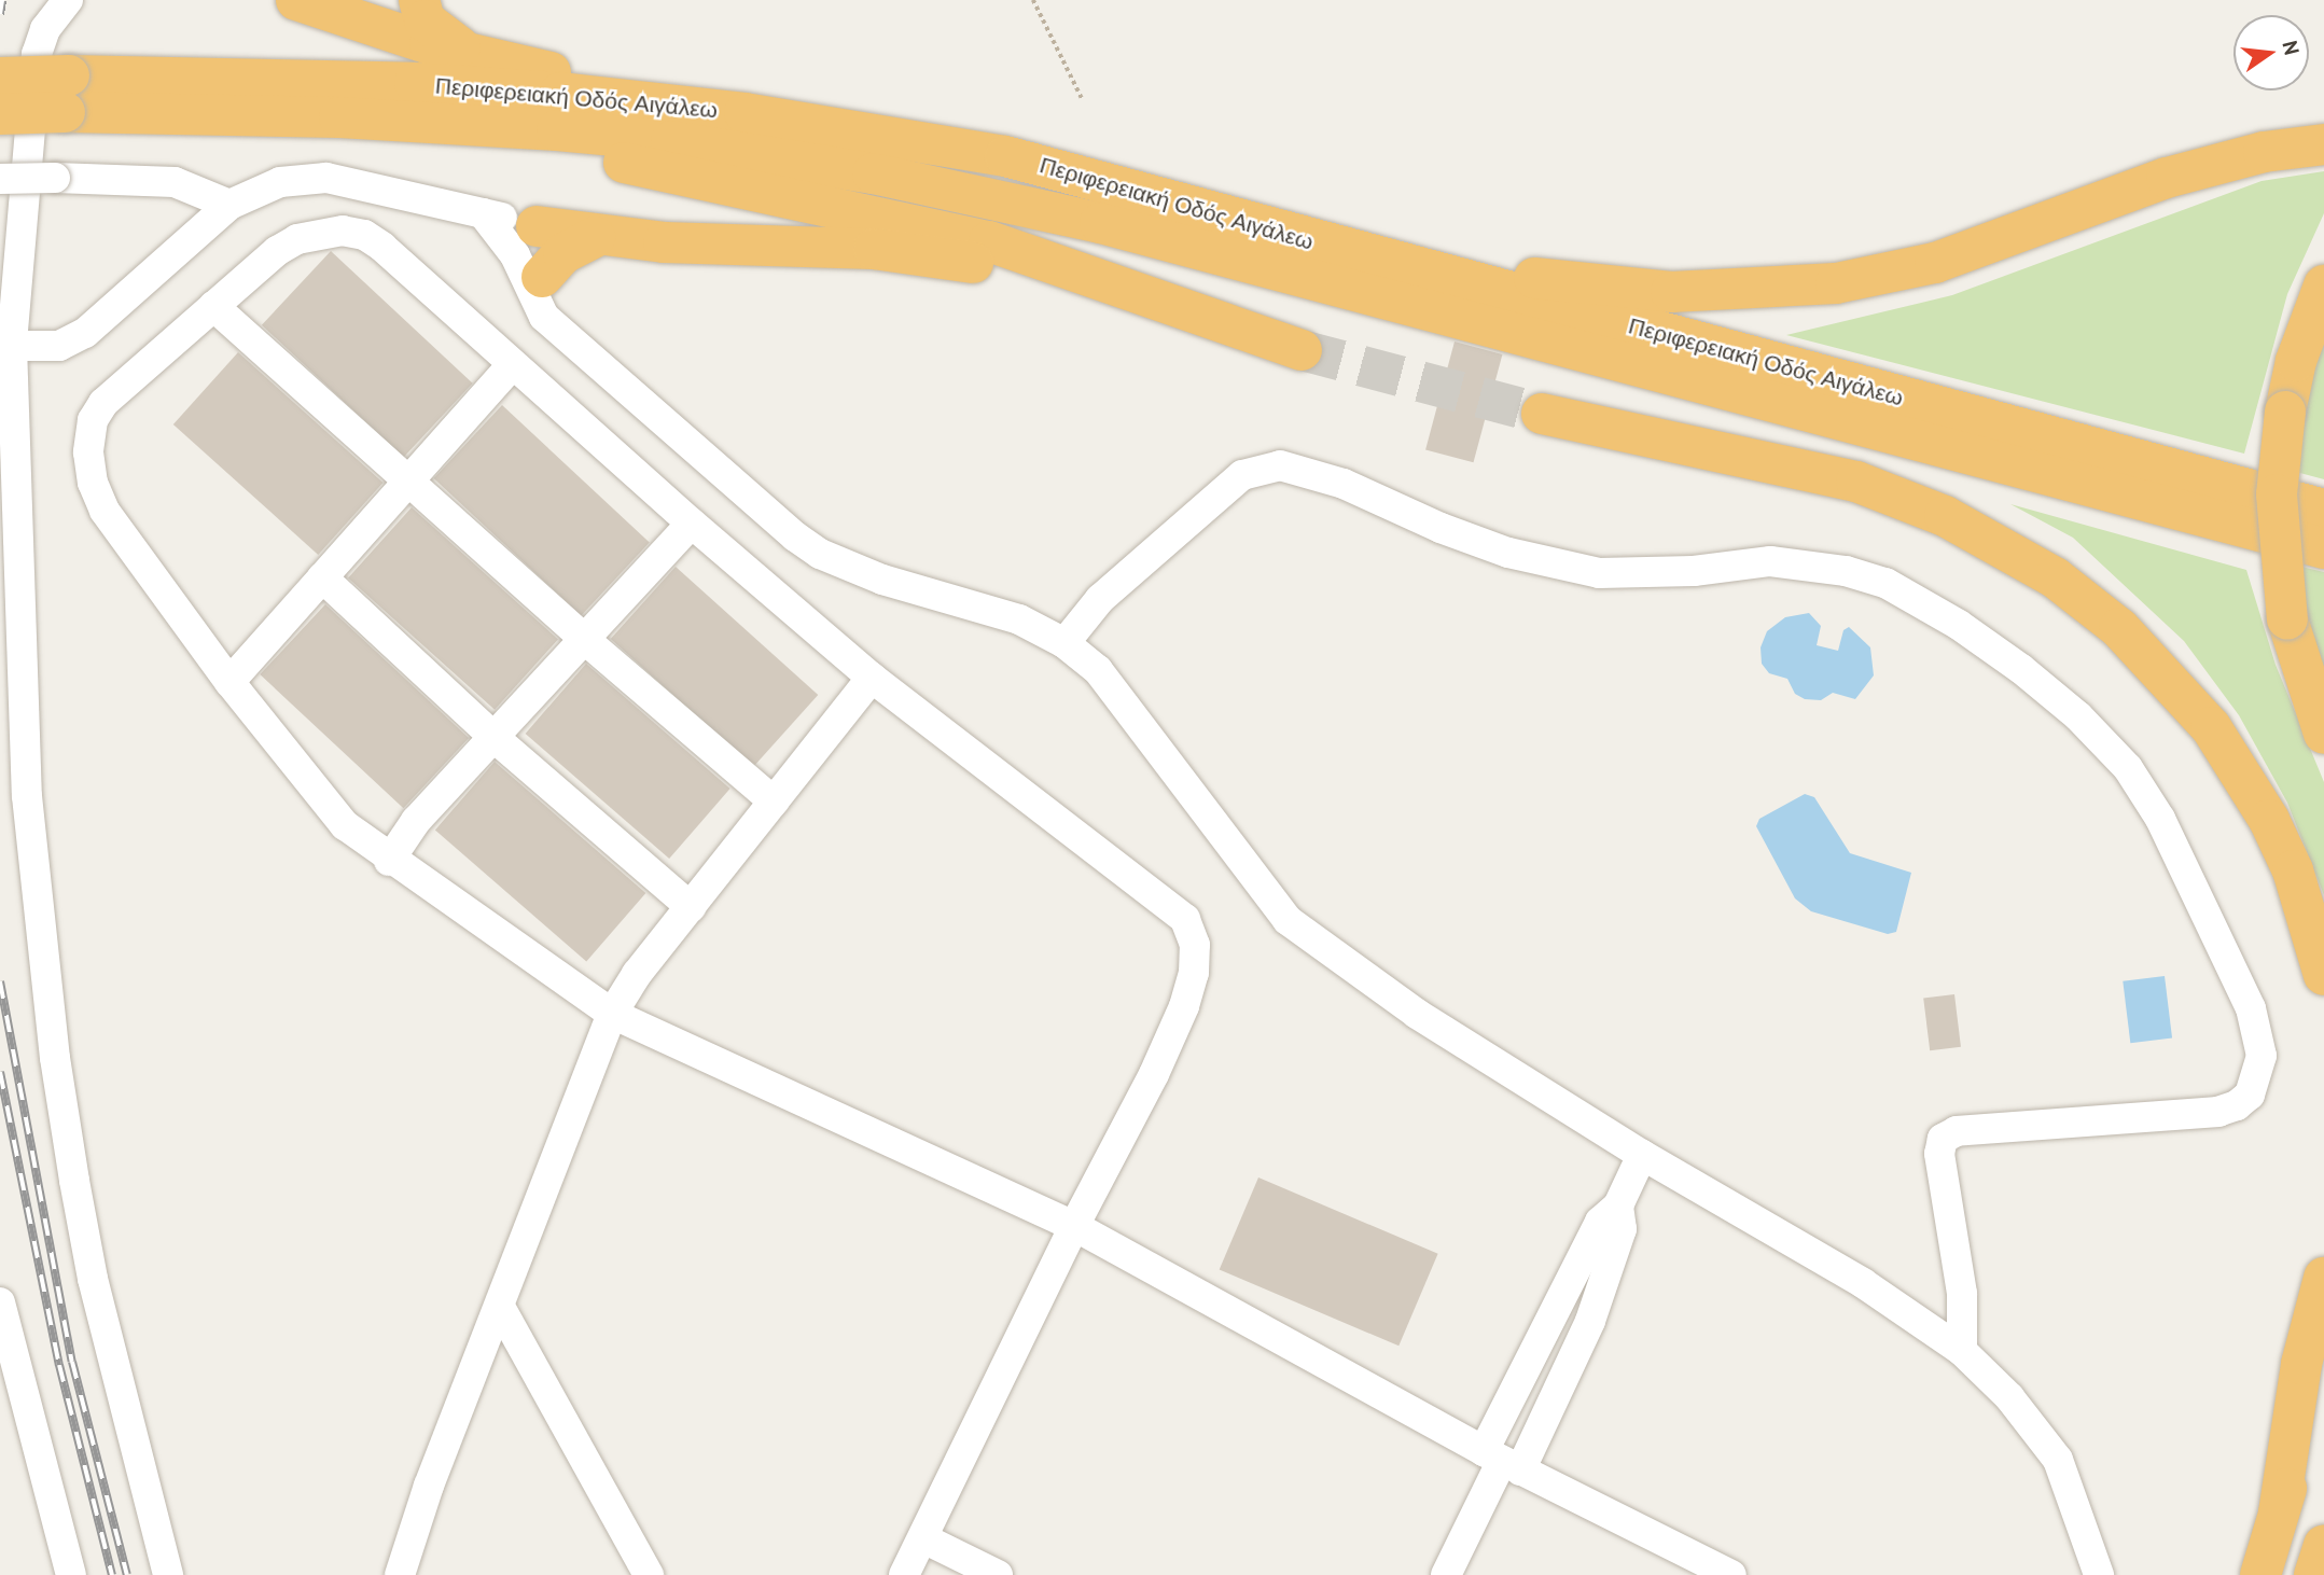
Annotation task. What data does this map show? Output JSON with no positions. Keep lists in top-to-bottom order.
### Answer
{
  "streets": {
    "highway": ["Περιφερειακή Οδός Αιγάλεω"]
  },
  "north": "right"
}
